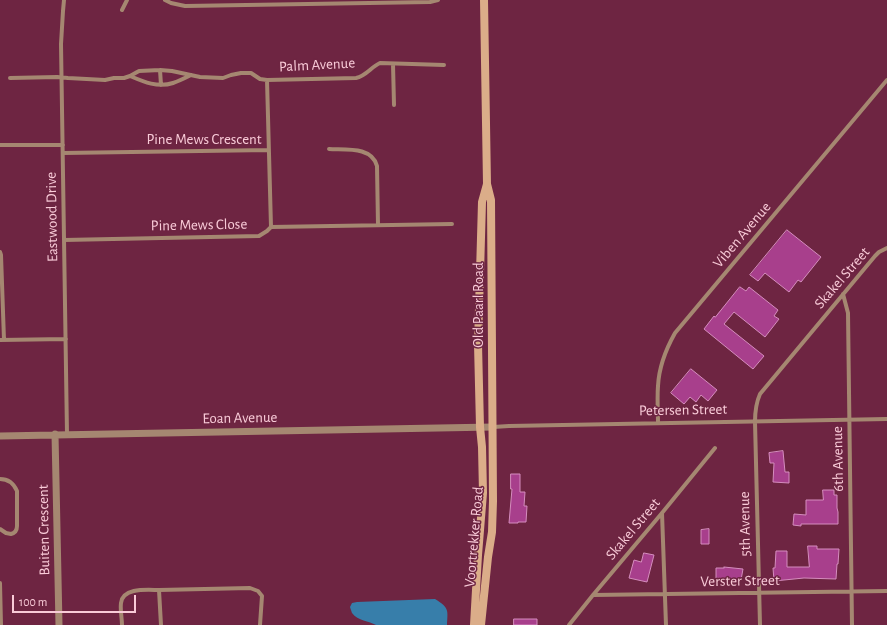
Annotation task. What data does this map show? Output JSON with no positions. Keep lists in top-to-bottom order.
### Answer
{
  "streets": {
    "main road": ["Old Paarl Road", "Voortrekker Road"],
    "street": [
      "Palm Avenue",
      "Pine Mews Crescent",
      "Eastwood Drive",
      "Pine Mews Close",
      "Viben Avenue",
      "Skakel Street",
      "Petersen Street",
      "Eoan Avenue",
      "6th Avenue",
      "5th Avenue",
      "Buiten Crescent",
      "Verster Street"
    ]
  },
  "crossings": [
    ["Palm Avenue", "Eastwood Drive"],
    ["Pine Mews Crescent", "Eastwood Drive"],
    ["Pine Mews Crescent", "Pine Mews Close"],
    ["Eastwood Drive", "Pine Mews Close"],
    ["Eastwood Drive", "Eoan Avenue"],
    ["Viben Avenue", "Petersen Street"],
    ["Skakel Street", "Petersen Street"],
    ["Skakel Street", "6th Avenue"],
    ["Skakel Street", "5th Avenue"],
    ["Skakel Street", "Verster Street"],
    ["Old Paarl Road", "Petersen Street"],
    ["Old Paarl Road", "Eoan Avenue"],
    ["Old Paarl Road", "Voortrekker Road"],
    ["Petersen Street", "Eoan Avenue"],
    ["Petersen Street", "6th Avenue"],
    ["Petersen Street", "5th Avenue"],
    ["Petersen Street", "Voortrekker Road"],
    ["Eoan Avenue", "Buiten Crescent"],
    ["Eoan Avenue", "Voortrekker Road"],
    ["6th Avenue", "Verster Street"],
    ["5th Avenue", "Verster Street"]
  ],
  "scale_bar": "100 m"
}
